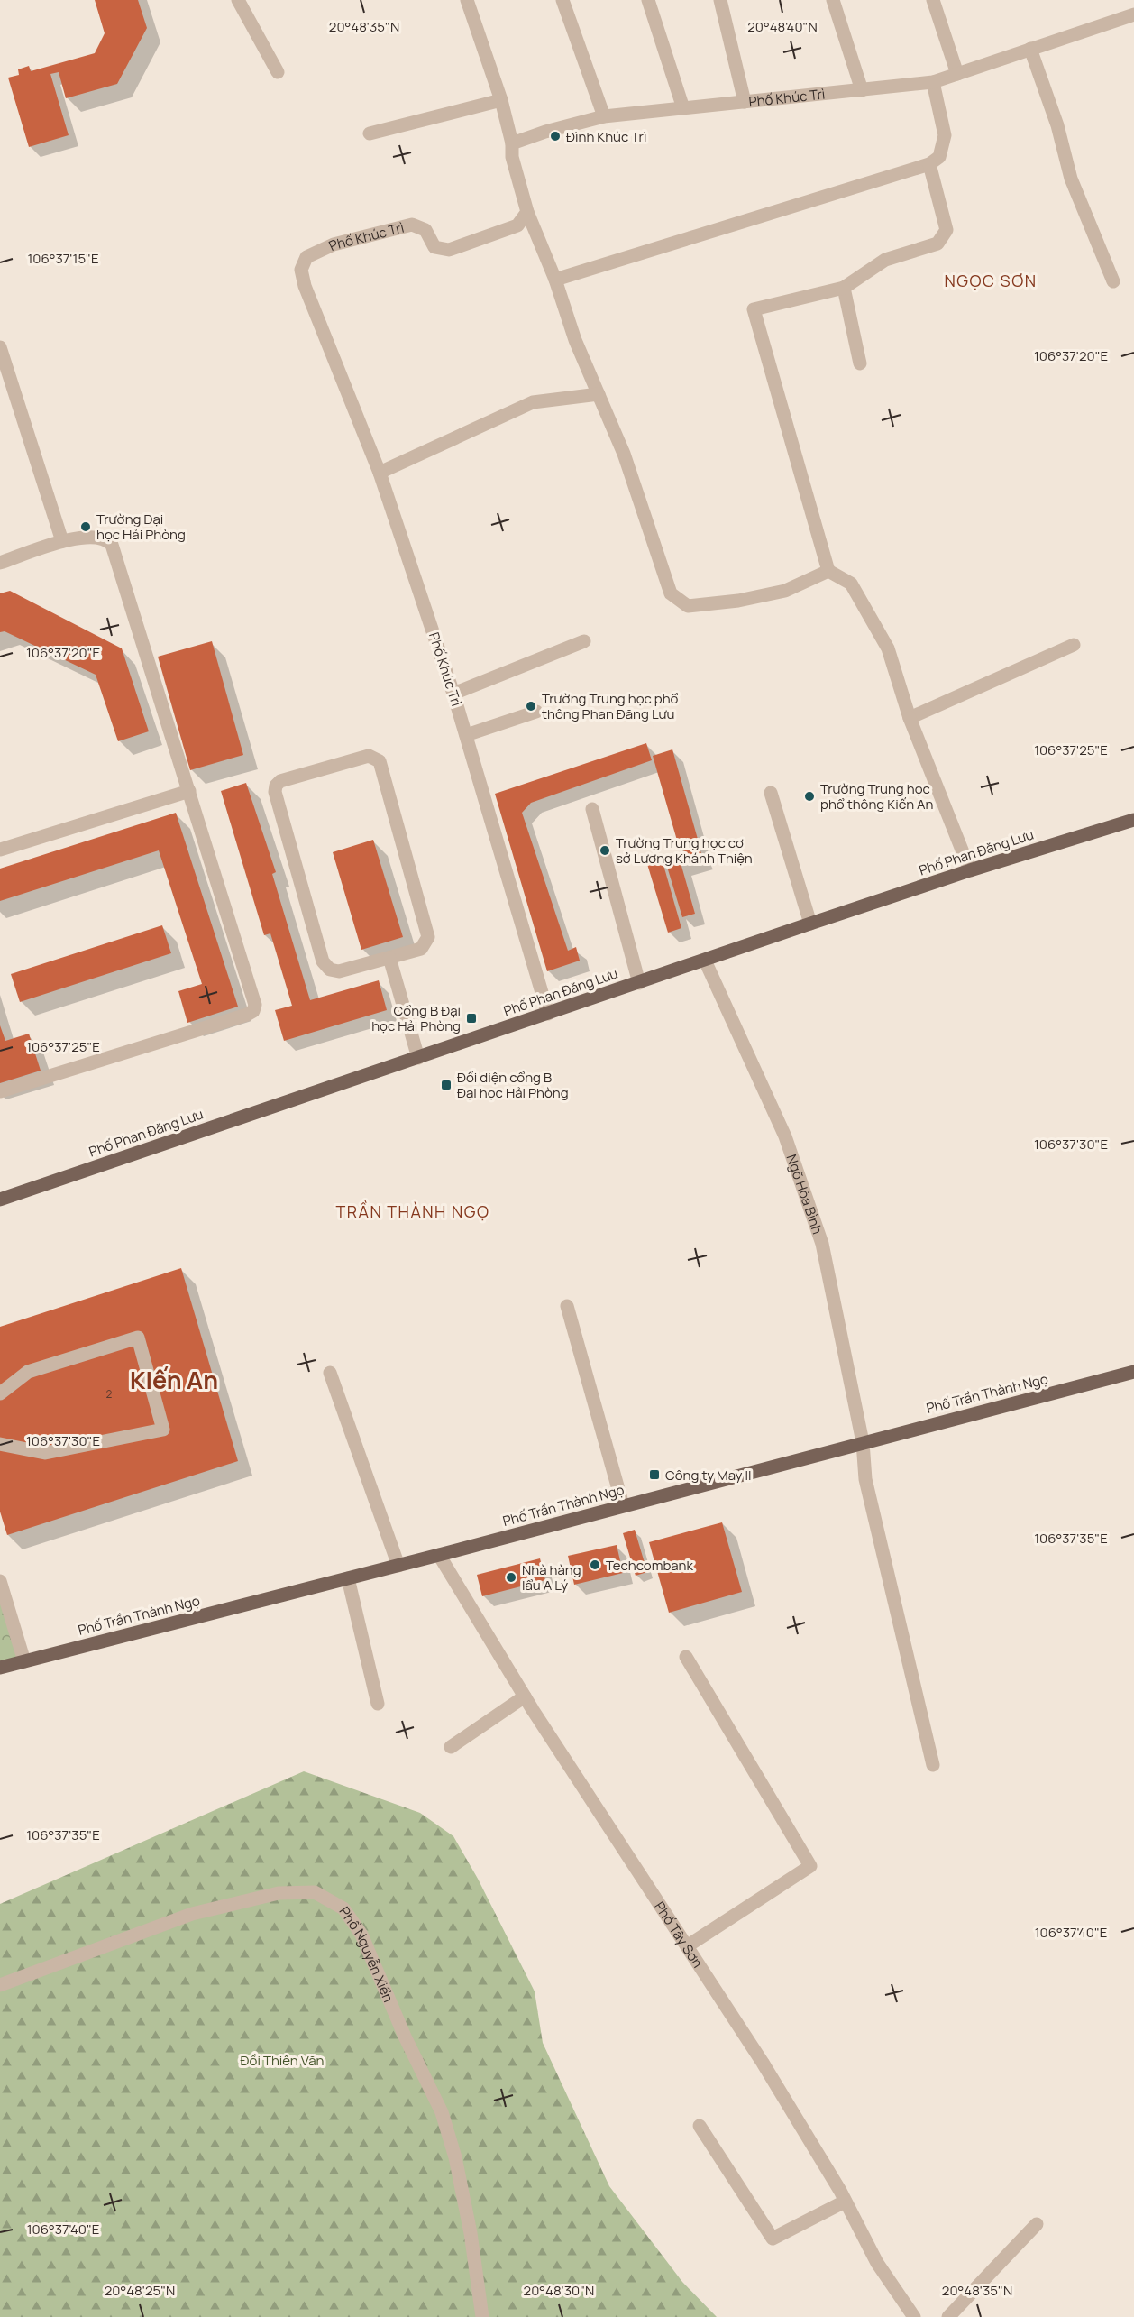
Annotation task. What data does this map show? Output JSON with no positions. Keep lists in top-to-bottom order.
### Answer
{
  "streets": {
    "main road": ["Phố Phan Đăng Lưu", "Phố Trần Thành Ngọ"],
    "street": [
      "Phố Khúc Trì",
      "Ngõ Hòa Bình",
      "Phố Tây Sơn",
      "Phố Nguyễn Xiển"
    ]
  },
  "crossings": [
    ["Phố Khúc Trì", "Phố Phan Đăng Lưu"],
    ["Phố Phan Đăng Lưu", "Ngõ Hòa Bình"],
    ["Ngõ Hòa Bình", "Phố Trần Thành Ngọ"],
    ["Phố Trần Thành Ngọ", "Phố Tây Sơn"]
  ],
  "districts": ["NGỌC SƠN", "TRẦN THÀNH NGỌ", "Kiến An"],
  "parks": ["Đồi Thiên Văn"],
  "places": {
    "other": [
      "Đình Khúc Trì",
      "Trường Đại học Hải Phòng",
      "Trường Trung học phổ thông Phan Đăng Lưu",
      "Trường Trung học phổ thông Kiến An",
      "Trường Trung học cơ sở Lương Khánh Thiện",
      "Techcombank",
      "Nhà hàng lẩu A Lý"
    ],
    "transit": ["Cổng B Đại học Hải Phòng", "Đối diện cổng B Đại học Hải Phòng", "Công ty May II"]
  },
  "house_numbers": ["2"],
  "coordinates": [
    "20°48'35\"N",
    "20°48'40\"N",
    "106°37'15\"E",
    "106°37'20\"E",
    "106°37'25\"E",
    "106°37'30\"E",
    "106°37'35\"E",
    "106°37'40\"E",
    "20°48'25\"N",
    "20°48'30\"N"
  ]
}
